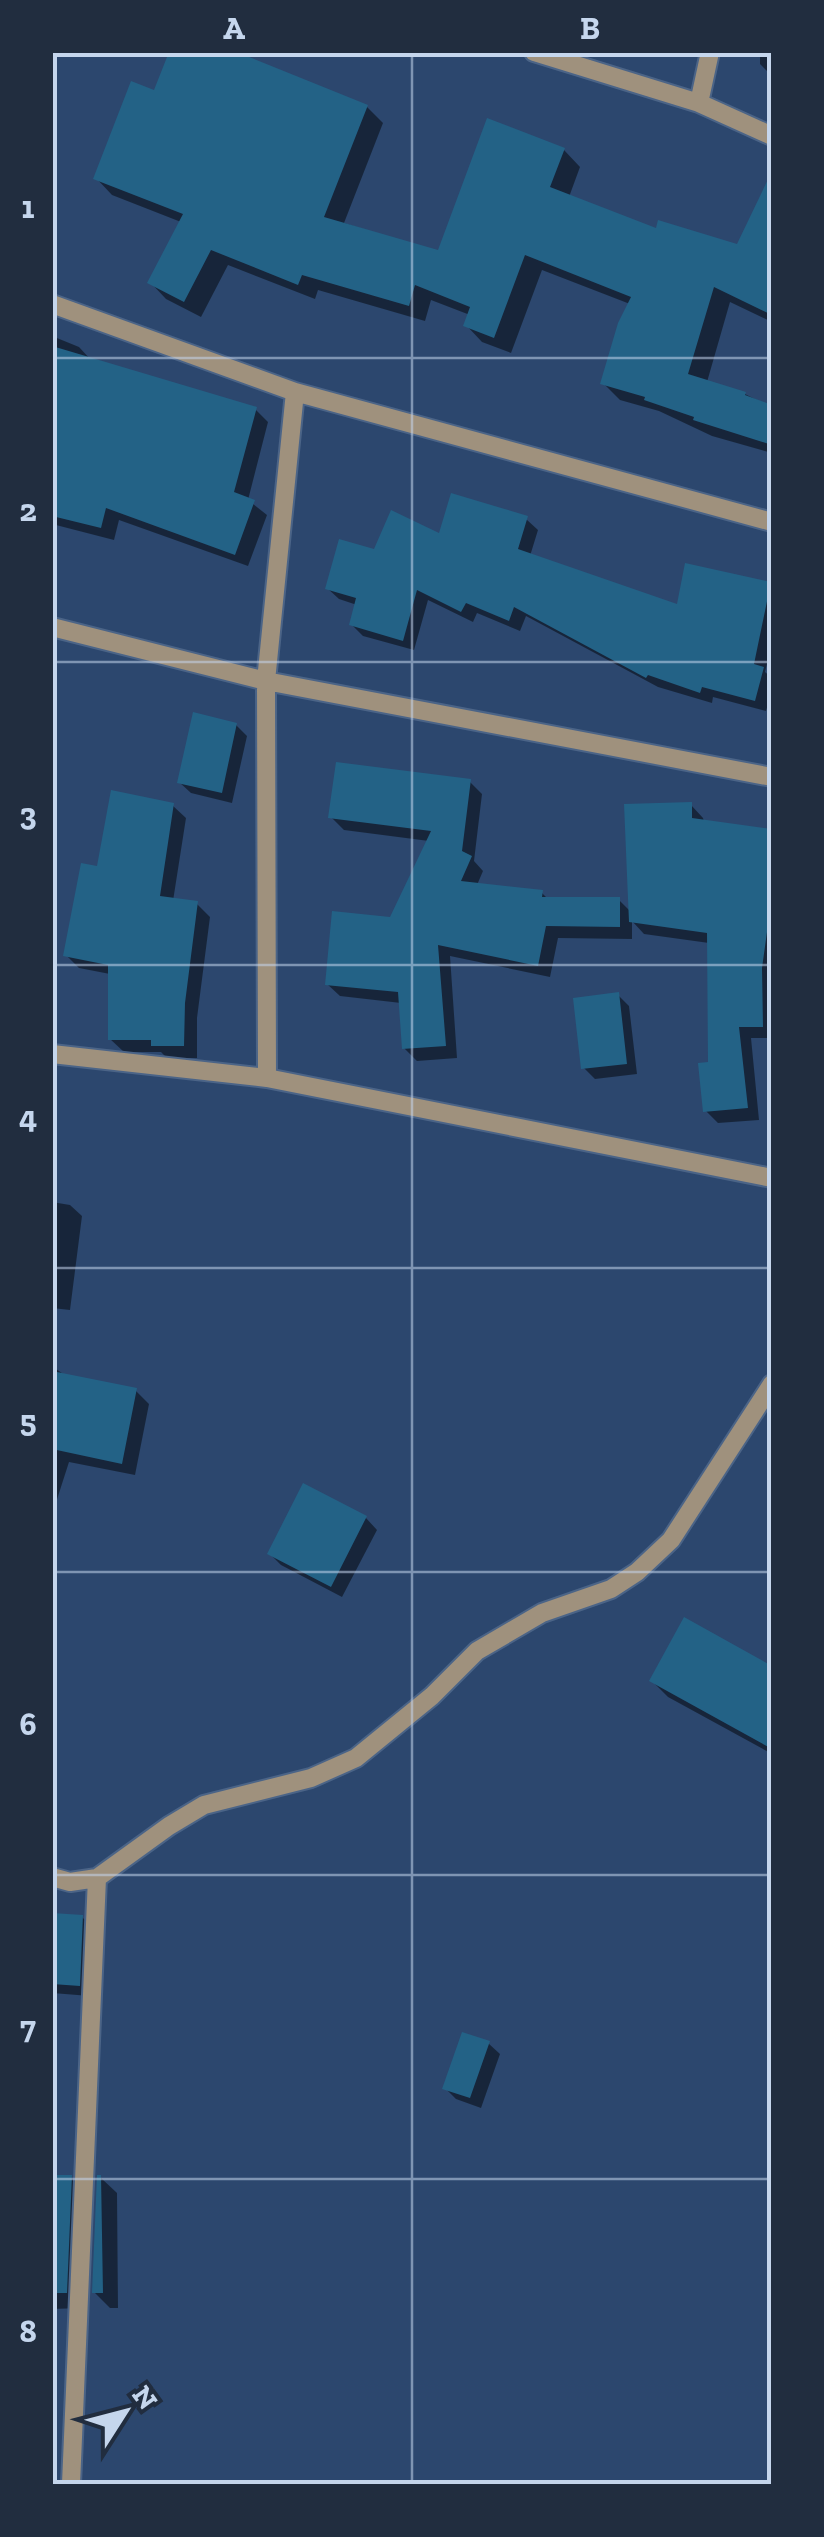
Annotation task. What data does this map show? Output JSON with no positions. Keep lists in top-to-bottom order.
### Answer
{
  "north": "top right",
  "grid": {
    "columns": ["A", "B"],
    "rows": [
      "1",
      "2",
      "3",
      "4",
      "5",
      "6",
      "7",
      "8"
    ]
  }
}
